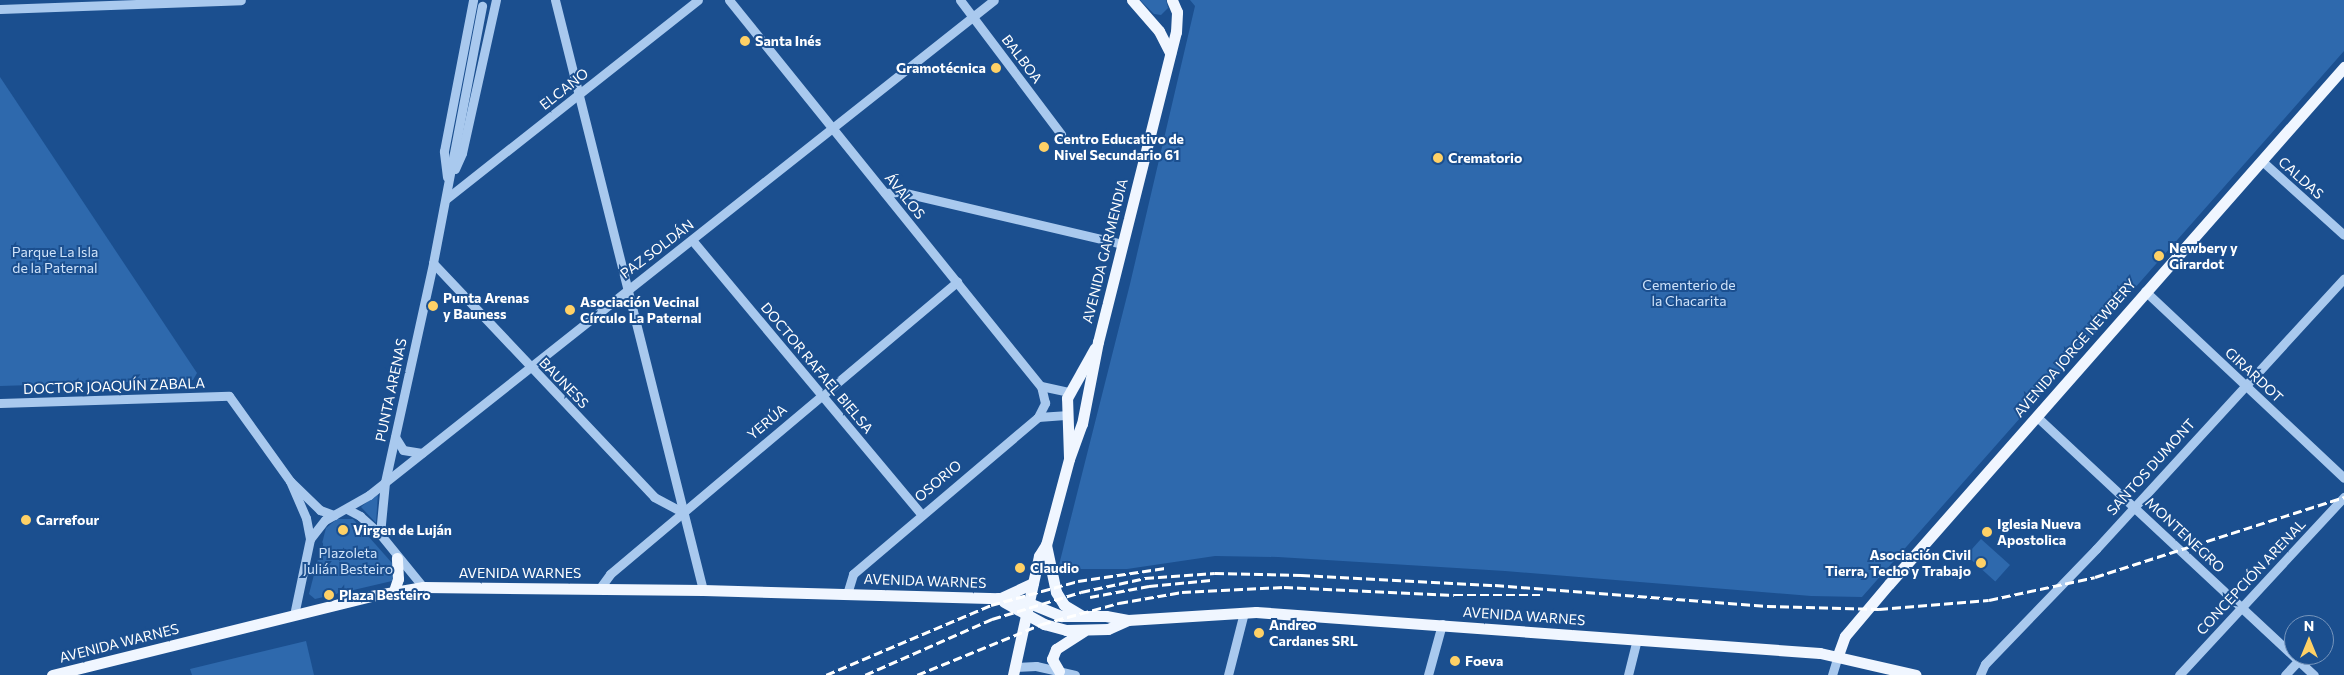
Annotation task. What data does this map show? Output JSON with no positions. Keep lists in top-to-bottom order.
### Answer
{
  "streets": {
    "main road": ["AVENIDA GARMENDIA", "AVENIDA JORGE NEWBERY", "AVENIDA WARNES"],
    "street": [
      "BALBOA",
      "ELCANO",
      "CALDAS",
      "ÁVALOS",
      "PAZ SOLDÁN",
      "DOCTOR RAFAEL BIELSA",
      "GIRARDOT",
      "BAUNESS",
      "DOCTOR JOAQUÍN ZABALA",
      "PUNTA ARENAS",
      "YERÚA",
      "SANTOS DUMONT",
      "OSORIO",
      "MONTENEGRO",
      "CONCEPCIÓN ARENAL"
    ]
  },
  "crossings": [
    ["BALBOA", "PAZ SOLDÁN"],
    ["ELCANO", "PUNTA ARENAS"],
    ["CALDAS", "AVENIDA JORGE NEWBERY"],
    ["ÁVALOS", "PAZ SOLDÁN"],
    ["ÁVALOS", "YERÚA"],
    ["PAZ SOLDÁN", "DOCTOR RAFAEL BIELSA"],
    ["PAZ SOLDÁN", "BAUNESS"],
    ["PAZ SOLDÁN", "PUNTA ARENAS"],
    ["AVENIDA GARMENDIA", "AVENIDA WARNES"],
    ["AVENIDA JORGE NEWBERY", "GIRARDOT"],
    ["AVENIDA JORGE NEWBERY", "MONTENEGRO"],
    ["AVENIDA JORGE NEWBERY", "AVENIDA WARNES"],
    ["DOCTOR RAFAEL BIELSA", "YERÚA"],
    ["DOCTOR RAFAEL BIELSA", "OSORIO"],
    ["GIRARDOT", "SANTOS DUMONT"],
    ["BAUNESS", "PUNTA ARENAS"],
    ["BAUNESS", "YERÚA"],
    ["YERÚA", "AVENIDA WARNES"],
    ["SANTOS DUMONT", "MONTENEGRO"],
    ["OSORIO", "AVENIDA WARNES"],
    ["MONTENEGRO", "CONCEPCIÓN ARENAL"]
  ],
  "parks": ["Parque La Isla de la Paternal", "Cementerio de la Chacarita", "Plazoleta Julián Besteiro"],
  "places": [
    "Santa Inés",
    "Gramotécnica",
    "Centro Educativo de Nivel Secundario 61",
    "Crematorio",
    "Newbery y Girardot",
    "Punta Arenas y Bauness",
    "Asociación Vecinal Círculo La Paternal",
    "Carrefour",
    "Virgen de Luján",
    "Iglesia Nueva Apostolica",
    "Asociación Civil Tierra, Techo y Trabajo",
    "Claudio",
    "Plaza Besteiro",
    "Andreo Cardanes SRL",
    "Foeva"
  ],
  "north": "top"
}
